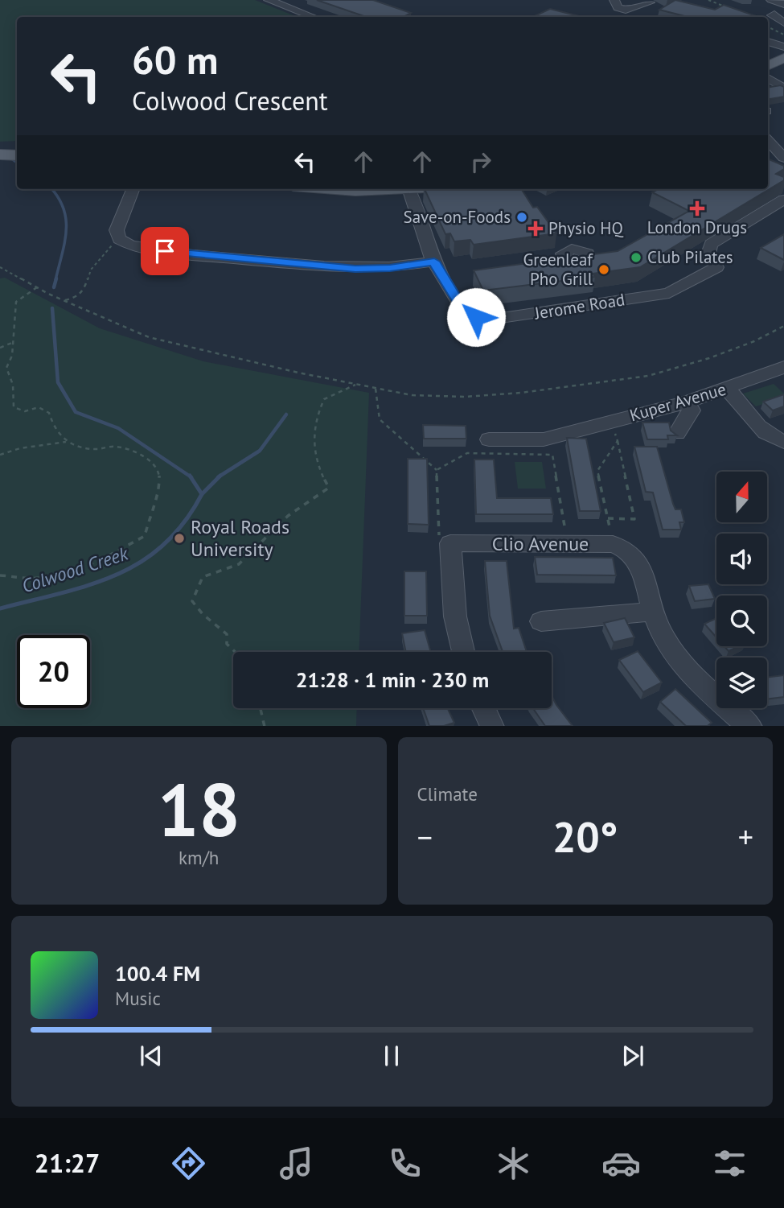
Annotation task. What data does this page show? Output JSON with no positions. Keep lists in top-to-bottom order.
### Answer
{
  "streets": {
    "street": ["Jerome Road", "Kuper Avenue", "Clio Avenue"]
  },
  "water": ["Colwood Creek"],
  "places": {
    "health": ["London Drugs", "Physio HQ"],
    "other": [
      "Save-on-Foods",
      "Club Pilates",
      "Greenleaf Pho Grill",
      "Royal Roads University"
    ]
  },
  "north": "top",
  "page": {
    "turn": ["60 m", "Colwood Crescent"],
    "limit": "20",
    "trip": "21:28 · 1 min · 230 m",
    "tile": [
      ["18", "km/h"],
      "Climate"
    ],
    "heat": ["−", "20°", "+"],
    "song": ["100.4 FM", "Music"],
    "tabs": "21:27"
  }
}
